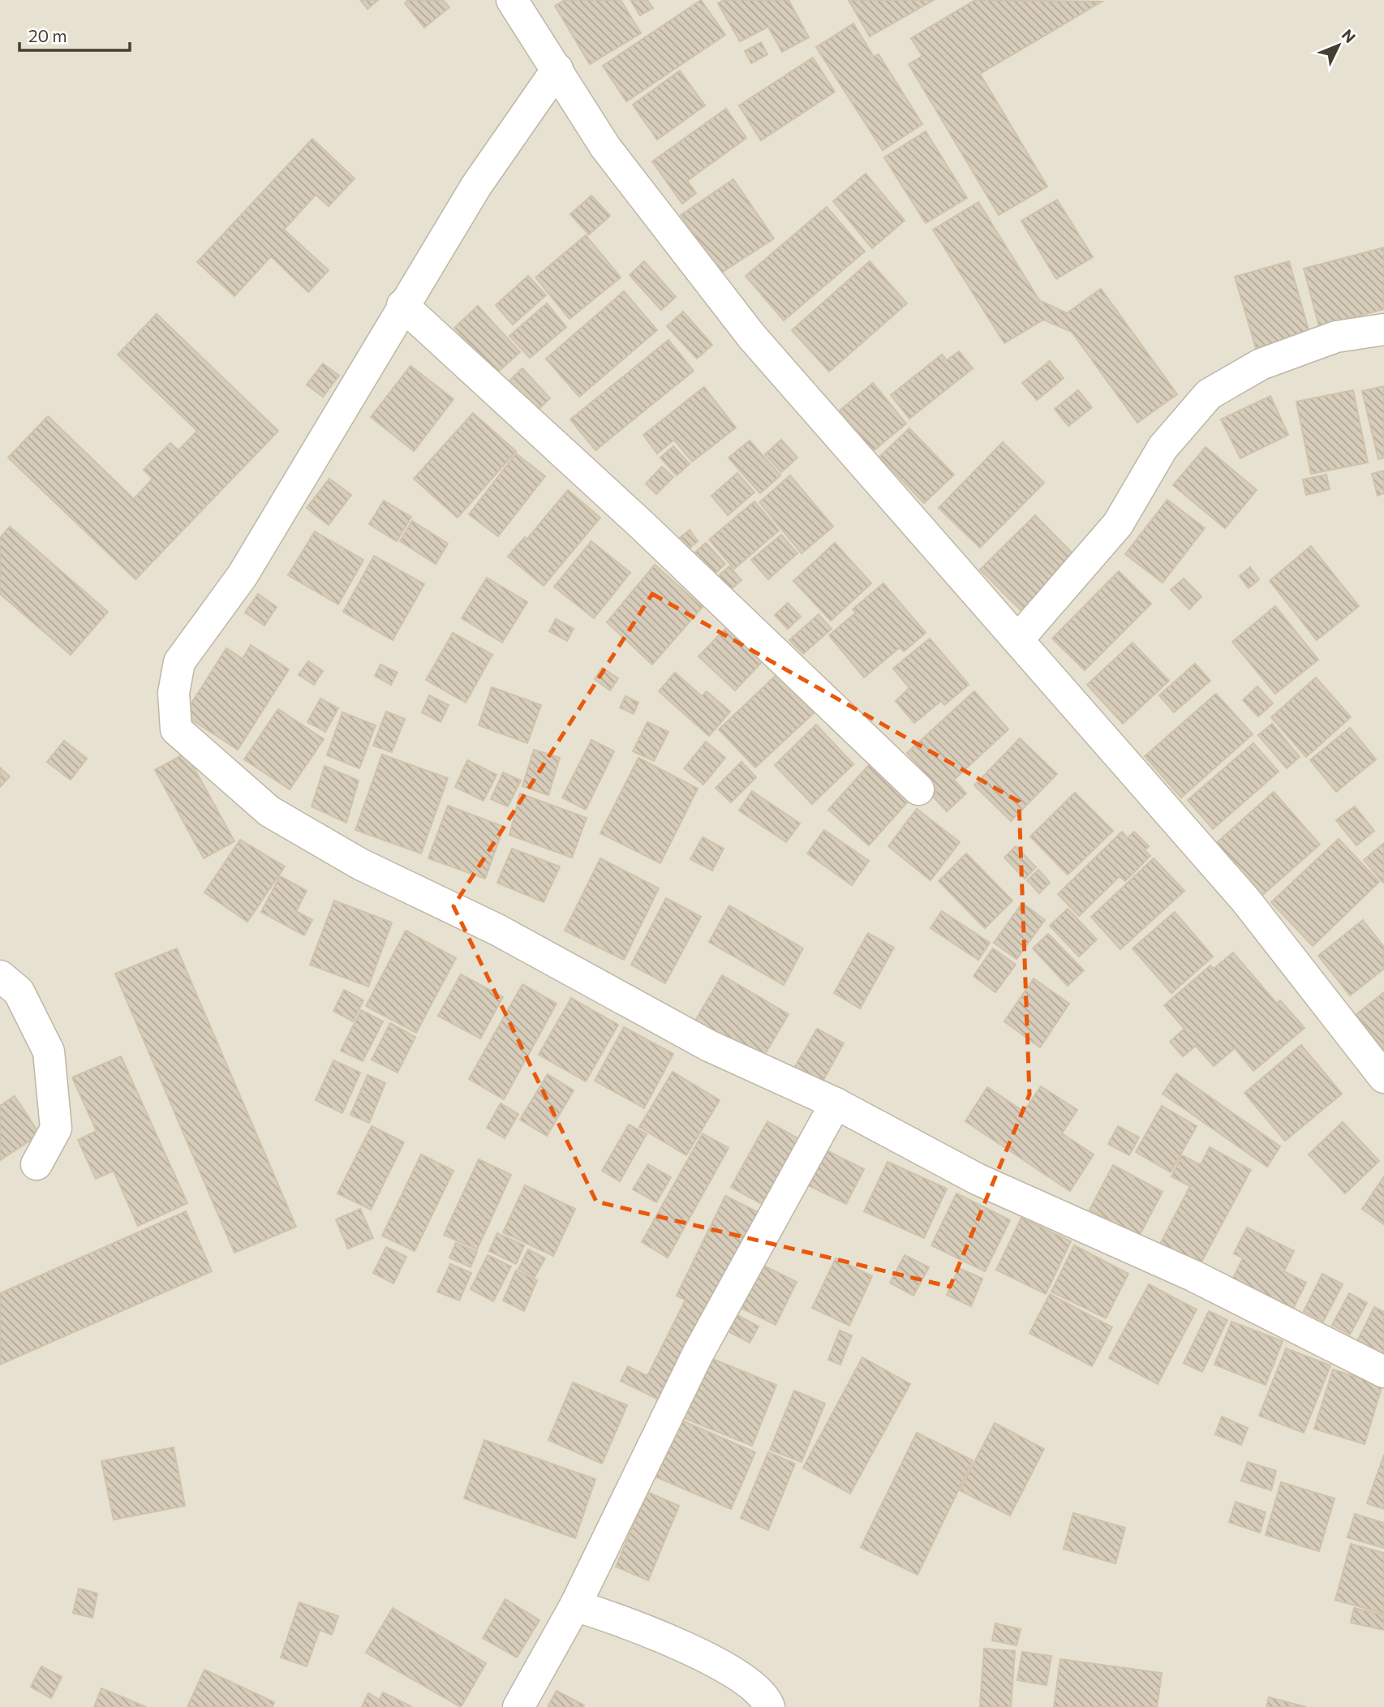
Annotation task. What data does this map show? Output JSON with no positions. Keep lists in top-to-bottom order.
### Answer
{
  "scale_bar": "20 m",
  "north": "top right"
}
